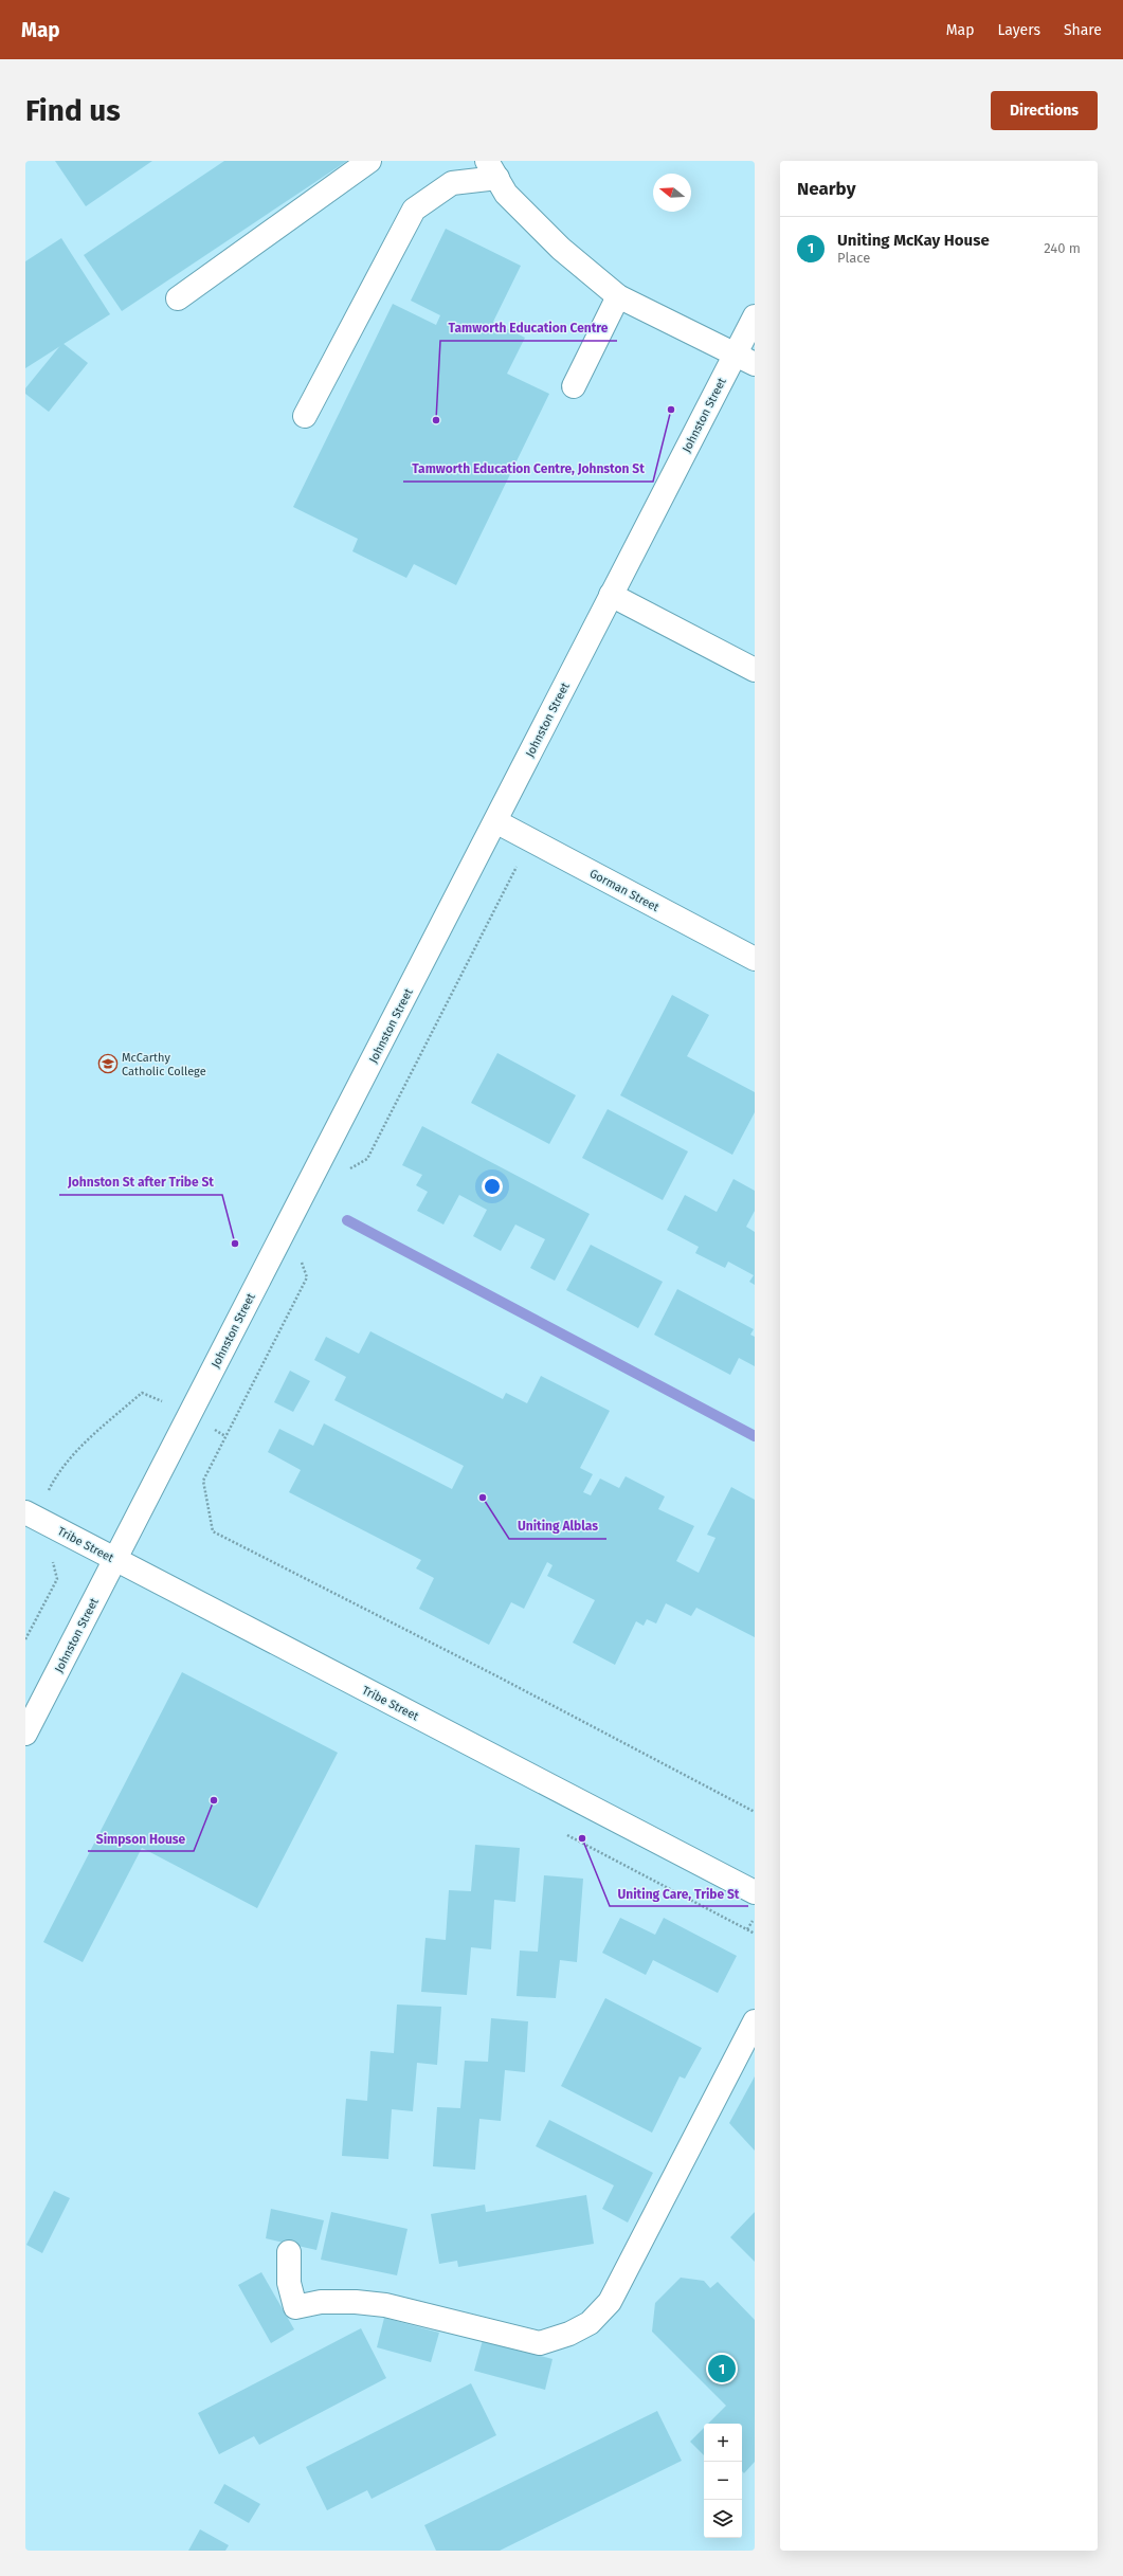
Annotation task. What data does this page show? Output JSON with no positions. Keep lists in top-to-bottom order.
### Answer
{
  "streets": {
    "street": ["Johnston Street", "Gorman Street", "Tribe Street"]
  },
  "crossings": [
    ["Johnston Street", "Gorman Street"],
    ["Johnston Street", "Tribe Street"]
  ],
  "places": {
    "other": [
      "Tamworth Education Centre, Johnston St",
      "Tamworth Education Centre",
      "Johnston St after Tribe St",
      "Uniting Alblas",
      "Simpson House",
      "Uniting Care, Tribe St"
    ],
    "school or university": ["McCarthy Catholic College"]
  },
  "north": "left",
  "page": {
    "header": "Map",
    "nav": ["Map", "Layers", "Share"],
    "buttons": "Directions",
    "title": "Find us",
    "heading": "Nearby",
    "list": [
      {
        "mark": "1",
        "name": "Uniting McKay House",
        "note": "Place",
        "value": "240 m"
      }
    ],
    "pins": "1",
    "map_buttons": ["+", "−"]
  }
}
